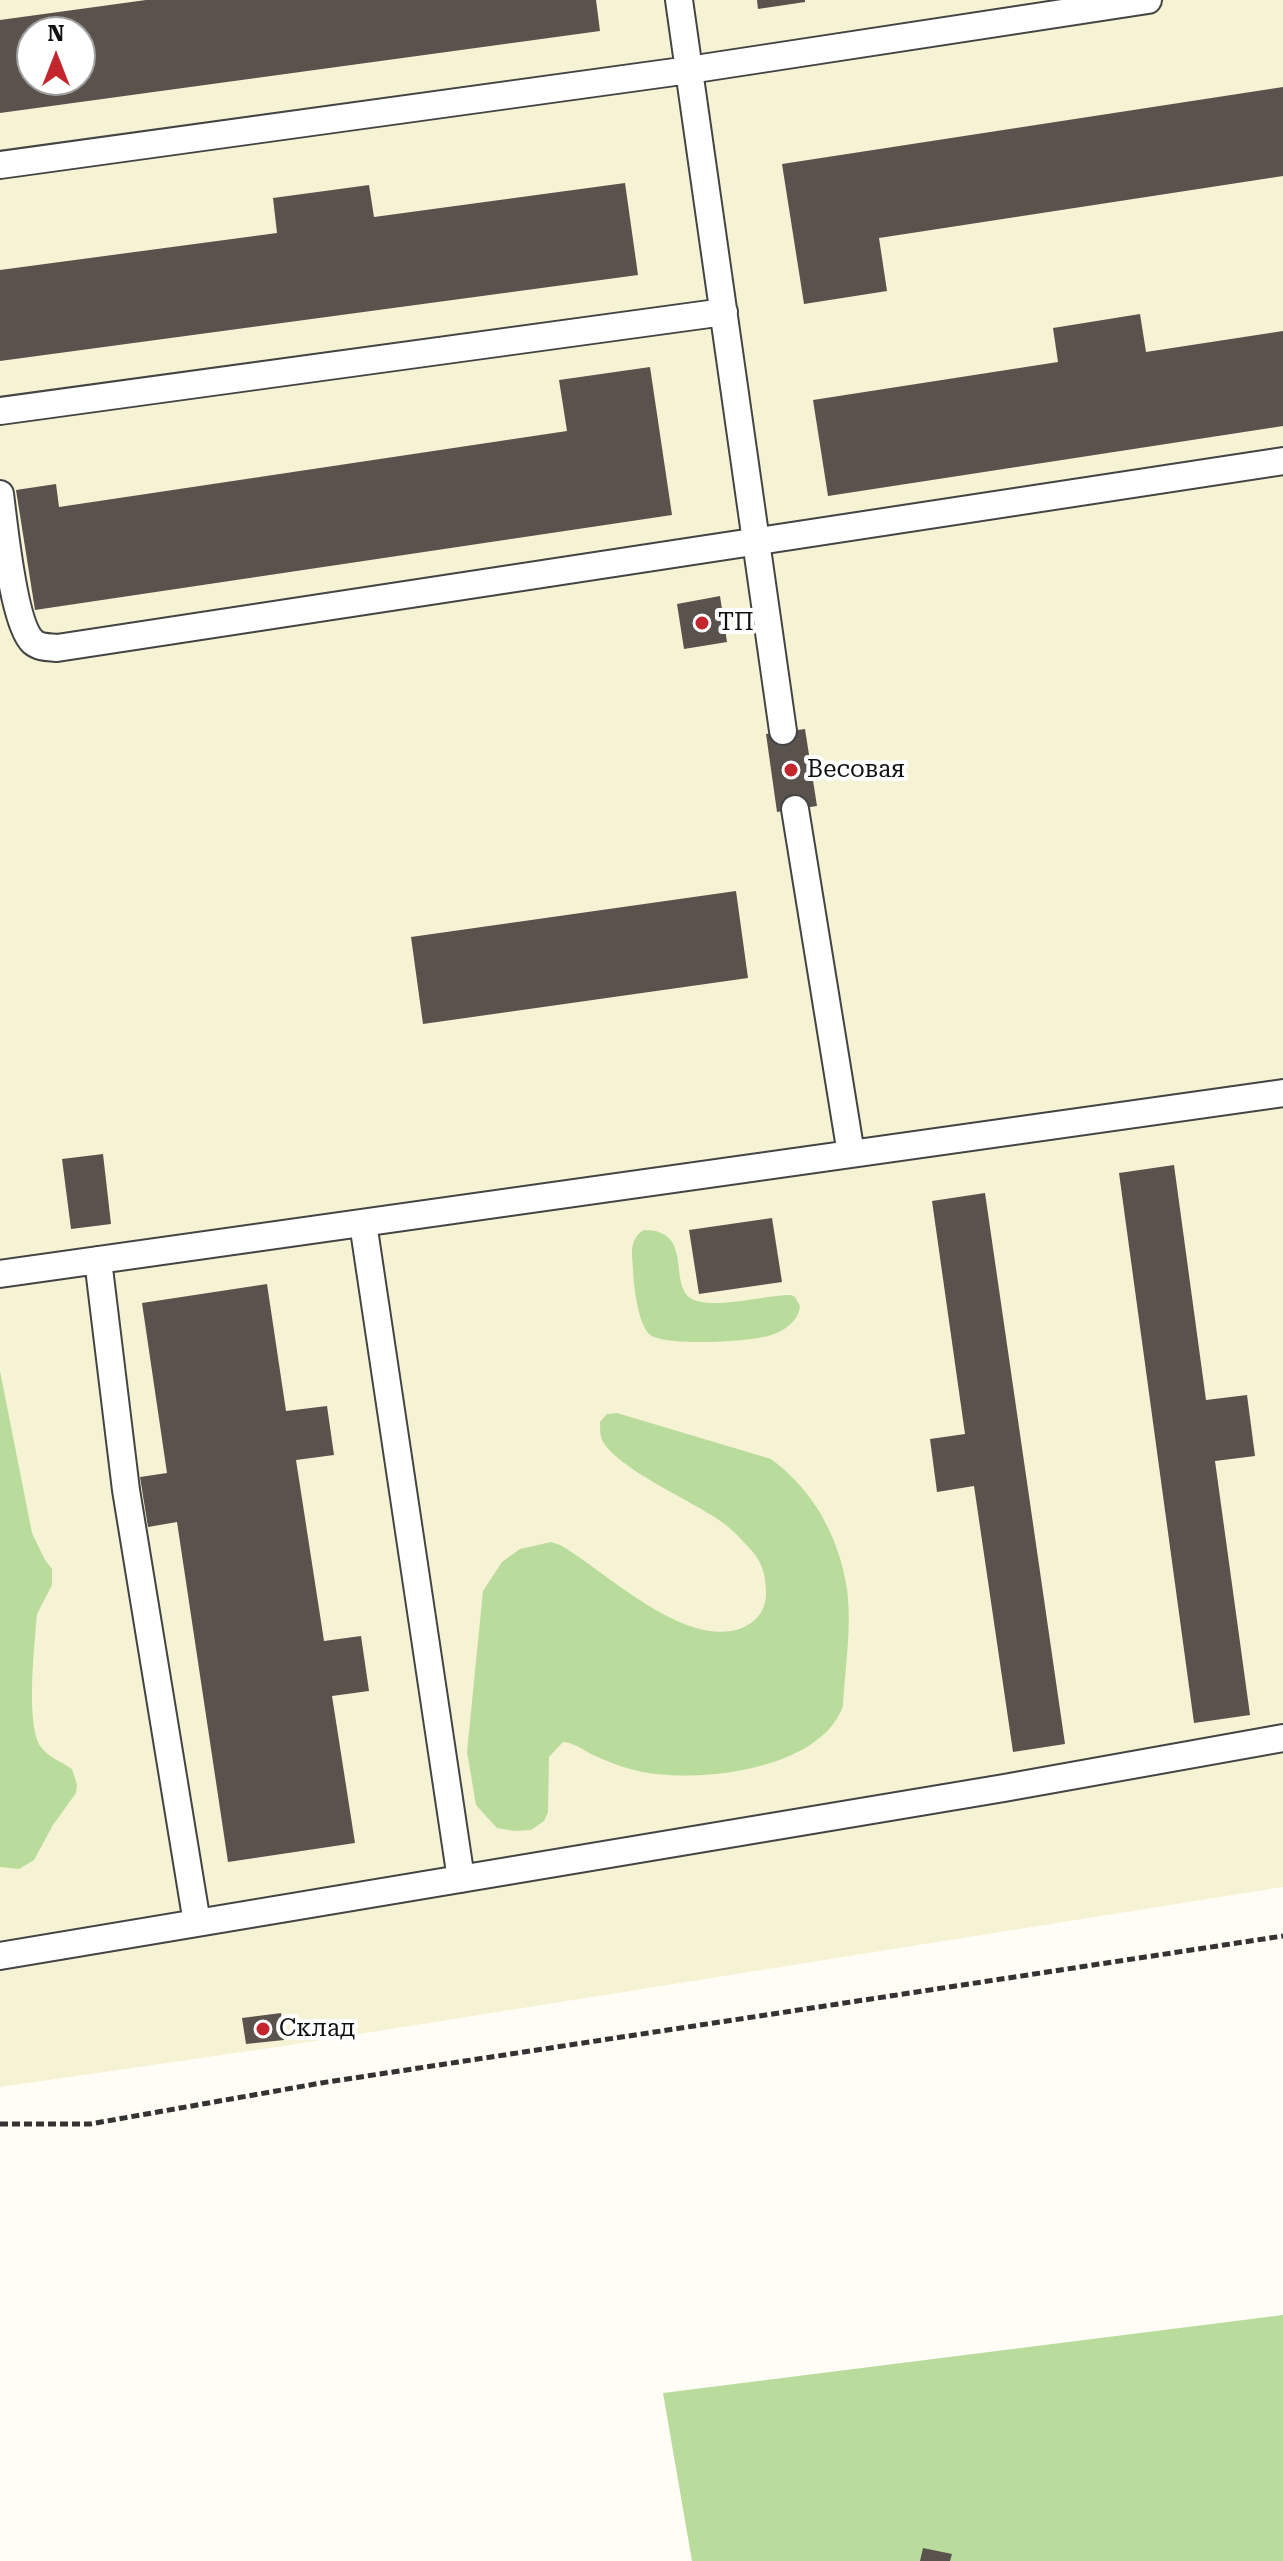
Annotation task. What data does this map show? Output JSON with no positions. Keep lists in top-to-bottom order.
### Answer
{
  "places": ["ТП", "Весовая", "Склад"],
  "north": "top"
}
